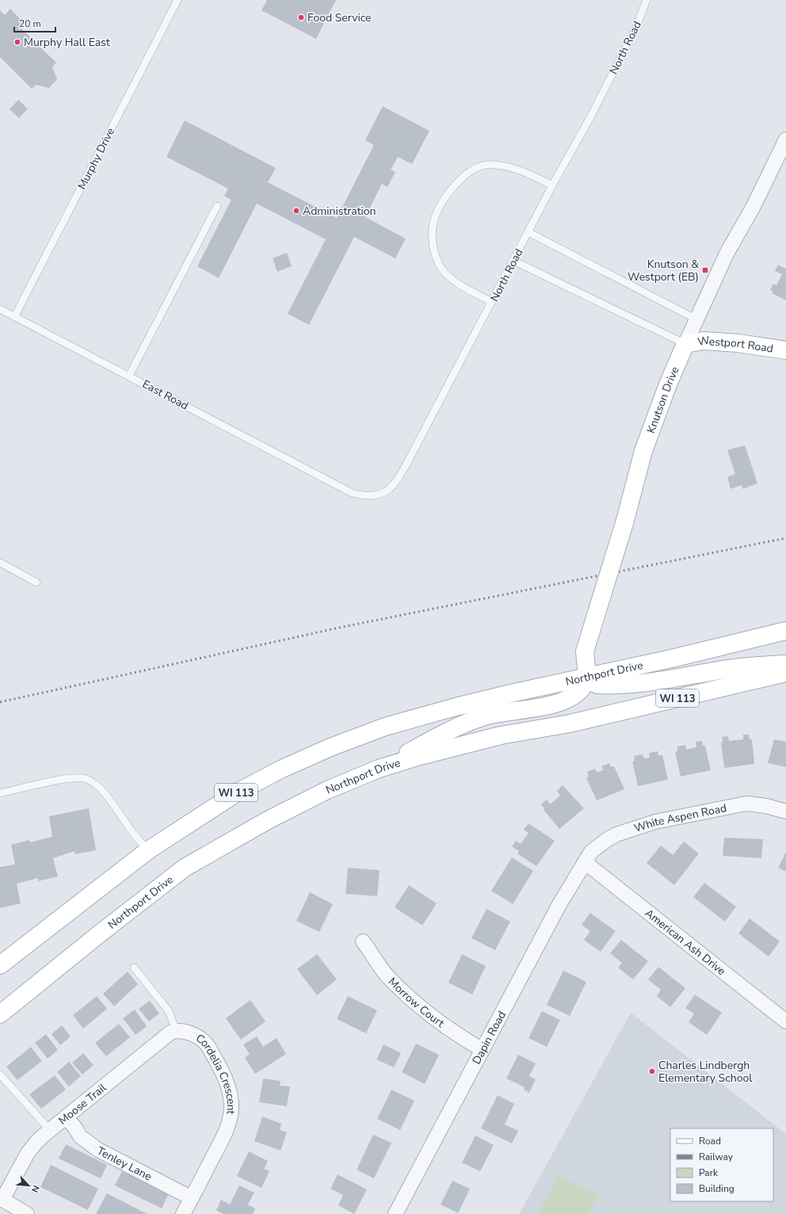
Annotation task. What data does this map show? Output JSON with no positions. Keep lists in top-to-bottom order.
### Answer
{
  "streets": {
    "main road": [
      "Westport Road",
      "Knutson Drive",
      "Northport Drive",
      "WI 113"
    ],
    "street": [
      "White Aspen Road",
      "American Ash Drive",
      "Morrow Court",
      "Dapin Road",
      "Cordelia Crescent",
      "Moose Trail",
      "Tenley Lane"
    ],
    "lane": ["North Road", "Murphy Drive", "East Road"]
  },
  "crossings": [
    ["North Road", "East Road"],
    ["Murphy Drive", "East Road"],
    ["Westport Road", "Knutson Drive"],
    ["Knutson Drive", "Northport Drive"],
    ["White Aspen Road", "American Ash Drive"],
    ["White Aspen Road", "Dapin Road"],
    ["American Ash Drive", "Dapin Road"],
    ["Morrow Court", "Dapin Road"],
    ["Cordelia Crescent", "Moose Trail"],
    ["Cordelia Crescent", "Tenley Lane"],
    ["Moose Trail", "Tenley Lane"]
  ],
  "places": {
    "other": [
      "Food Service",
      "Murphy Hall East",
      "Administration",
      "Charles Lindbergh Elementary School"
    ],
    "transit": ["Knutson & Westport (EB)"]
  },
  "legend": [
    "Road",
    "Railway",
    "Park",
    "Building"
  ],
  "scale_bar": "20 m",
  "north": "bottom right"
}
